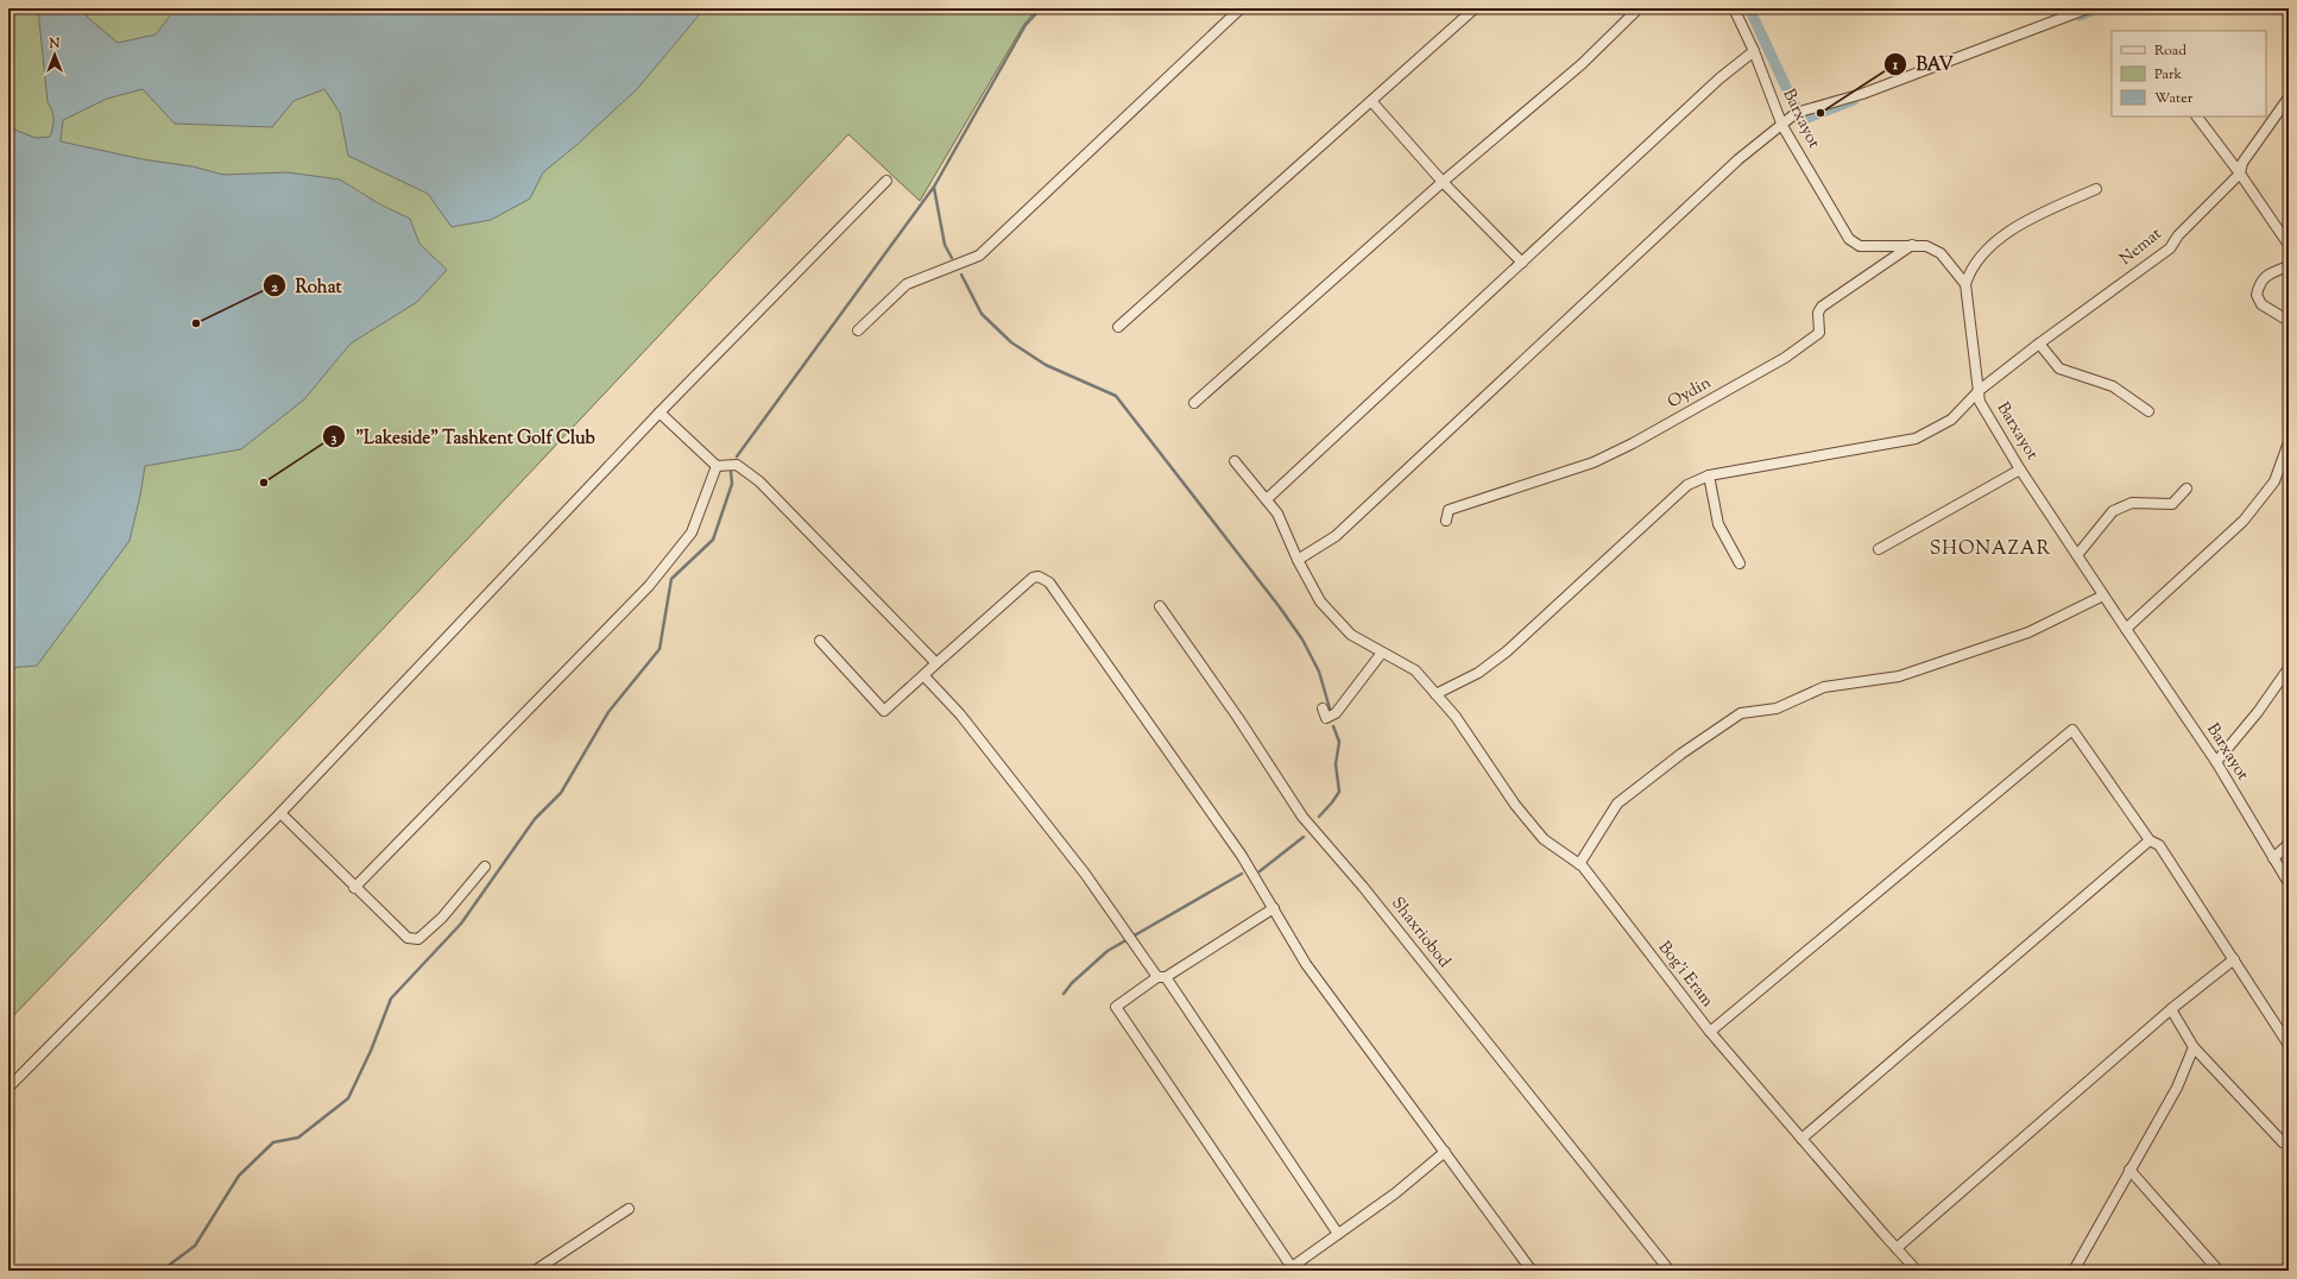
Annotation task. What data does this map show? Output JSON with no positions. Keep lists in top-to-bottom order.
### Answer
{
  "streets": {
    "street": [
      "Barxayot",
      "Nemat",
      "Oydin",
      "Shaxriobod",
      "Bog'i Eram"
    ]
  },
  "crossings": [
    ["Barxayot", "Nemat"],
    ["Barxayot", "Oydin"],
    ["Nemat", "Bog'i Eram"]
  ],
  "districts": ["SHONAZAR"],
  "places": ["BAV", "Rohat", "\"Lakeside\" Tashkent Golf Club"],
  "legend": ["Road", "Park", "Water"],
  "north": "top"
}
